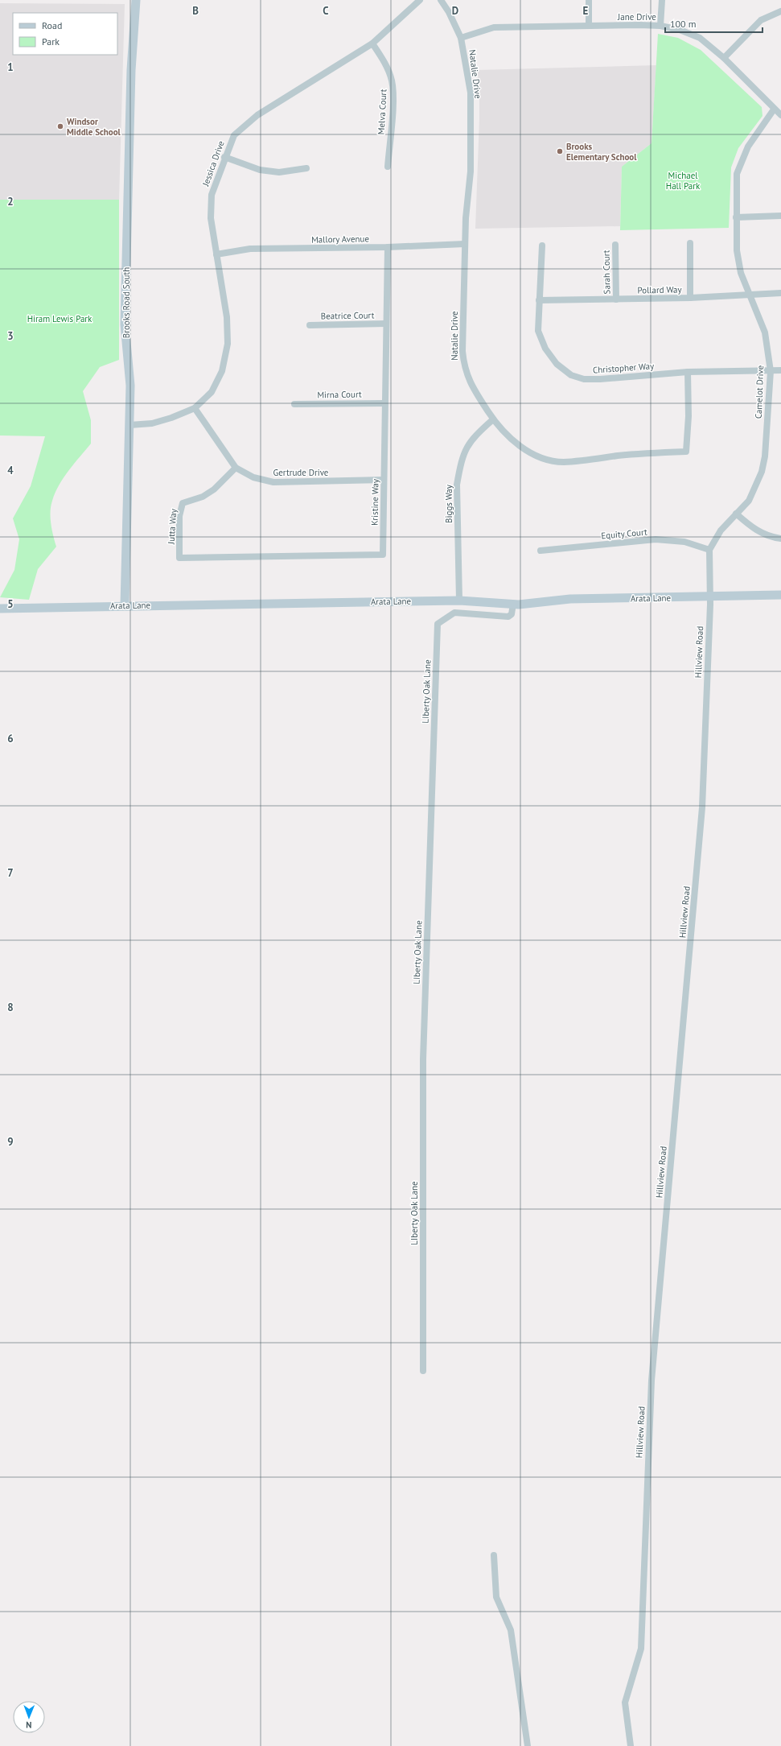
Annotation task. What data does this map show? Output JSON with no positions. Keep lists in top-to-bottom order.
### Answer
{
  "streets": {
    "street": [
      "Jane Drive",
      "Natalie Drive",
      "Melva Court",
      "Jessica Drive",
      "Mallory Avenue",
      "Sarah Court",
      "Pollard Way",
      "Brooks Road South",
      "Beatrice Court",
      "Christopher Way",
      "Camelot Drive",
      "Mirna Court",
      "Gertrude Drive",
      "Kristine Way",
      "Biggs Way",
      "Jutta Way",
      "Equity Court",
      "Arata Lane",
      "Hillview Road",
      "LIberty Oak Lane"
    ]
  },
  "crossings": [
    ["Jane Drive", "Natalie Drive"],
    ["Jane Drive", "Camelot Drive"],
    ["Natalie Drive", "Mallory Avenue"],
    ["Natalie Drive", "Christopher Way"],
    ["Natalie Drive", "Biggs Way"],
    ["Melva Court", "Jessica Drive"],
    ["Jessica Drive", "Mallory Avenue"],
    ["Jessica Drive", "Brooks Road South"],
    ["Jessica Drive", "Gertrude Drive"],
    ["Mallory Avenue", "Kristine Way"],
    ["Sarah Court", "Pollard Way"],
    ["Pollard Way", "Christopher Way"],
    ["Pollard Way", "Camelot Drive"],
    ["Brooks Road South", "Arata Lane"],
    ["Beatrice Court", "Kristine Way"],
    ["Christopher Way", "Camelot Drive"],
    ["Camelot Drive", "Equity Court"],
    ["Mirna Court", "Kristine Way"],
    ["Gertrude Drive", "Kristine Way"],
    ["Gertrude Drive", "Jutta Way"],
    ["Kristine Way", "Jutta Way"],
    ["Biggs Way", "Arata Lane"],
    ["Arata Lane", "Hillview Road"],
    ["Arata Lane", "LIberty Oak Lane"]
  ],
  "parks": ["Michael Hall Park", "Hiram Lewis Park"],
  "places": ["Windsor Middle School", "Brooks Elementary School"],
  "legend": ["Road", "Park"],
  "scale_bar": "100 m",
  "north": "bottom",
  "grid": {
    "columns": [
      "B",
      "C",
      "D",
      "E"
    ],
    "rows": [
      "1",
      "2",
      "3",
      "4",
      "5",
      "6",
      "7",
      "8",
      "9"
    ]
  }
}
